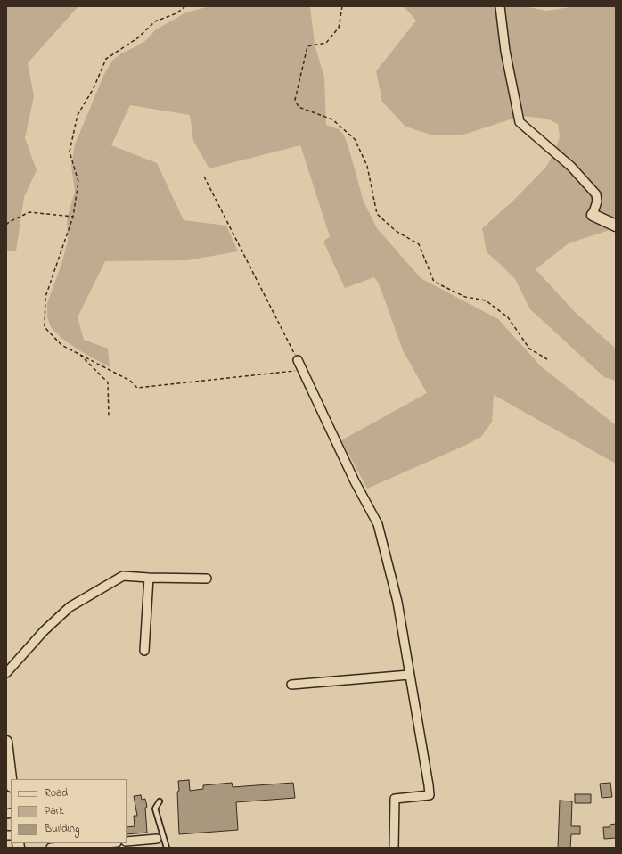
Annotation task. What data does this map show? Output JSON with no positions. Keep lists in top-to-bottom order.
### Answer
{
  "legend": ["Road", "Park", "Building"]
}
